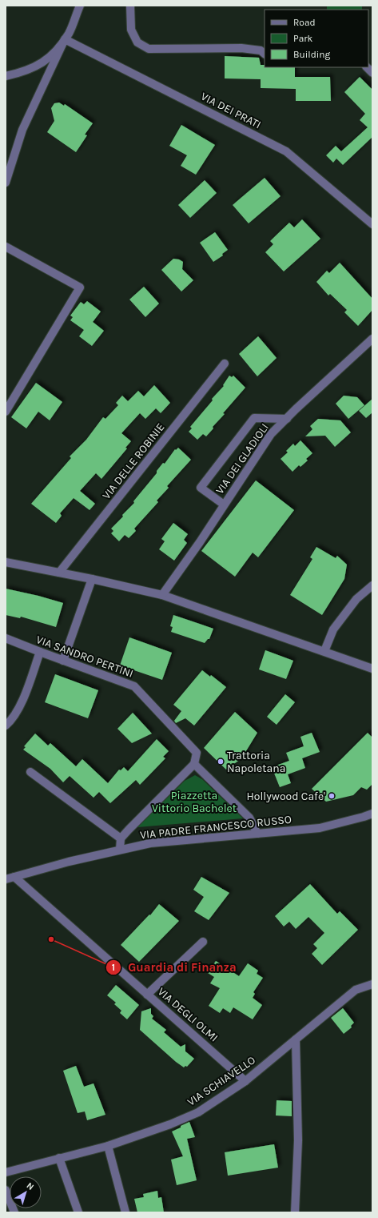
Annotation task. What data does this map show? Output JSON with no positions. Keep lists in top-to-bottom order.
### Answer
{
  "streets": {
    "street": [
      "VIA DEI PRATI",
      "VIA DEI GLADIOLI",
      "VIA DELLE ROBINIE",
      "VIA SANDRO PERTINI",
      "VIA PADRE FRANCESCO RUSSO",
      "VIA DEGLI OLMI",
      "VIA SCHIAVELLO"
    ]
  },
  "crossings": [
    ["VIA PADRE FRANCESCO RUSSO", "VIA DEGLI OLMI"],
    ["VIA DEGLI OLMI", "VIA SCHIAVELLO"]
  ],
  "parks": ["Piazzetta Vittorio Bachelet"],
  "places": ["Trattoria Napoletana", "Hollywood Cafe'", "Guardia di Finanza"],
  "legend": ["Road", "Park", "Building"],
  "north": "top right"
}
